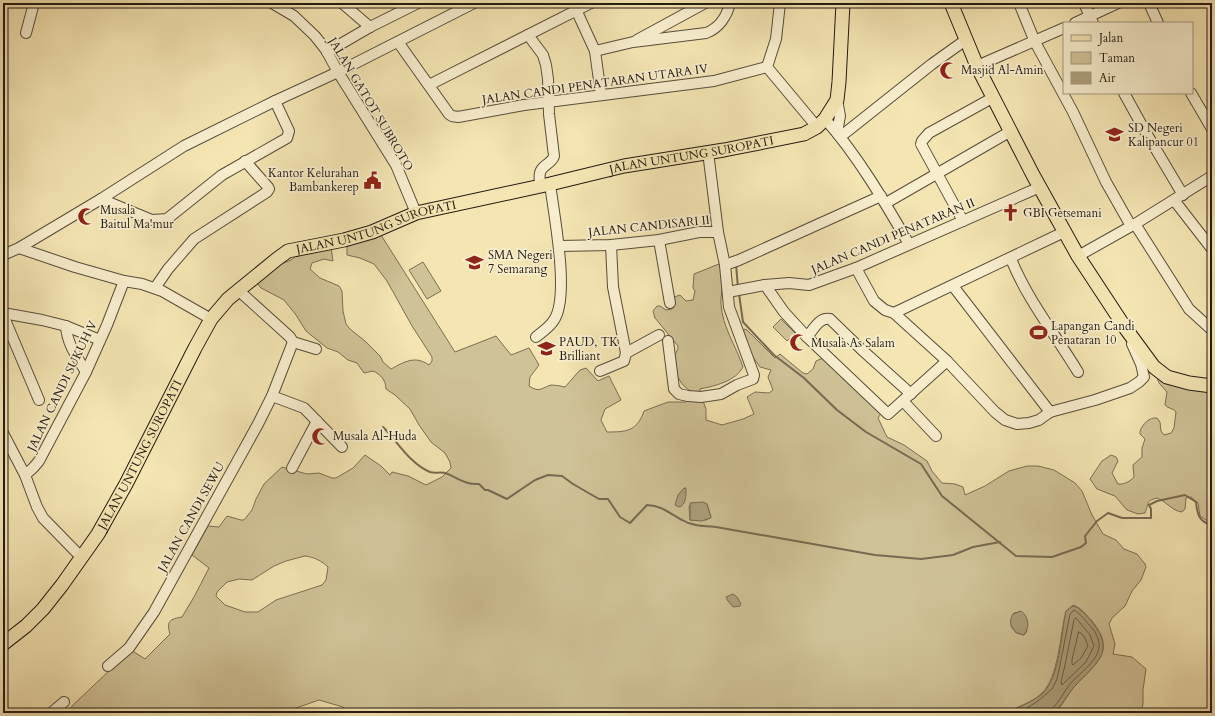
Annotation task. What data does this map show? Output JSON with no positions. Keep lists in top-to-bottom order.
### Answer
{
  "streets": {
    "main road": ["JALAN UNTUNG SUROPATI"],
    "street": [
      "JALAN CANDI PENATARAN UTARA IV",
      "JALAN GATOT SUBROTO",
      "JALAN CANDISARI II",
      "JALAN CANDI PENATARAN II",
      "JALAN CANDI SUKUH V",
      "JALAN CANDI SEWU"
    ]
  },
  "crossings": [
    ["JALAN GATOT SUBROTO", "JALAN UNTUNG SUROPATI"]
  ],
  "places": {
    "mosque": [
      "Masjid Al-Amin",
      "Musala Baitul Ma'mur",
      "Musala As Salam",
      "Musala Al-Huda"
    ],
    "school or university": ["SD Negeri Kalipancur 01", "SMA Negeri 7 Semarang", "PAUD, TK Brilliant"],
    "public building": ["Kantor Kelurahan Bambankerep"],
    "church": ["GBI Getsemani"],
    "sports": ["Lapangan Candi Penataran 10"]
  },
  "legend": ["Jalan", "Taman", "Air"]
}
